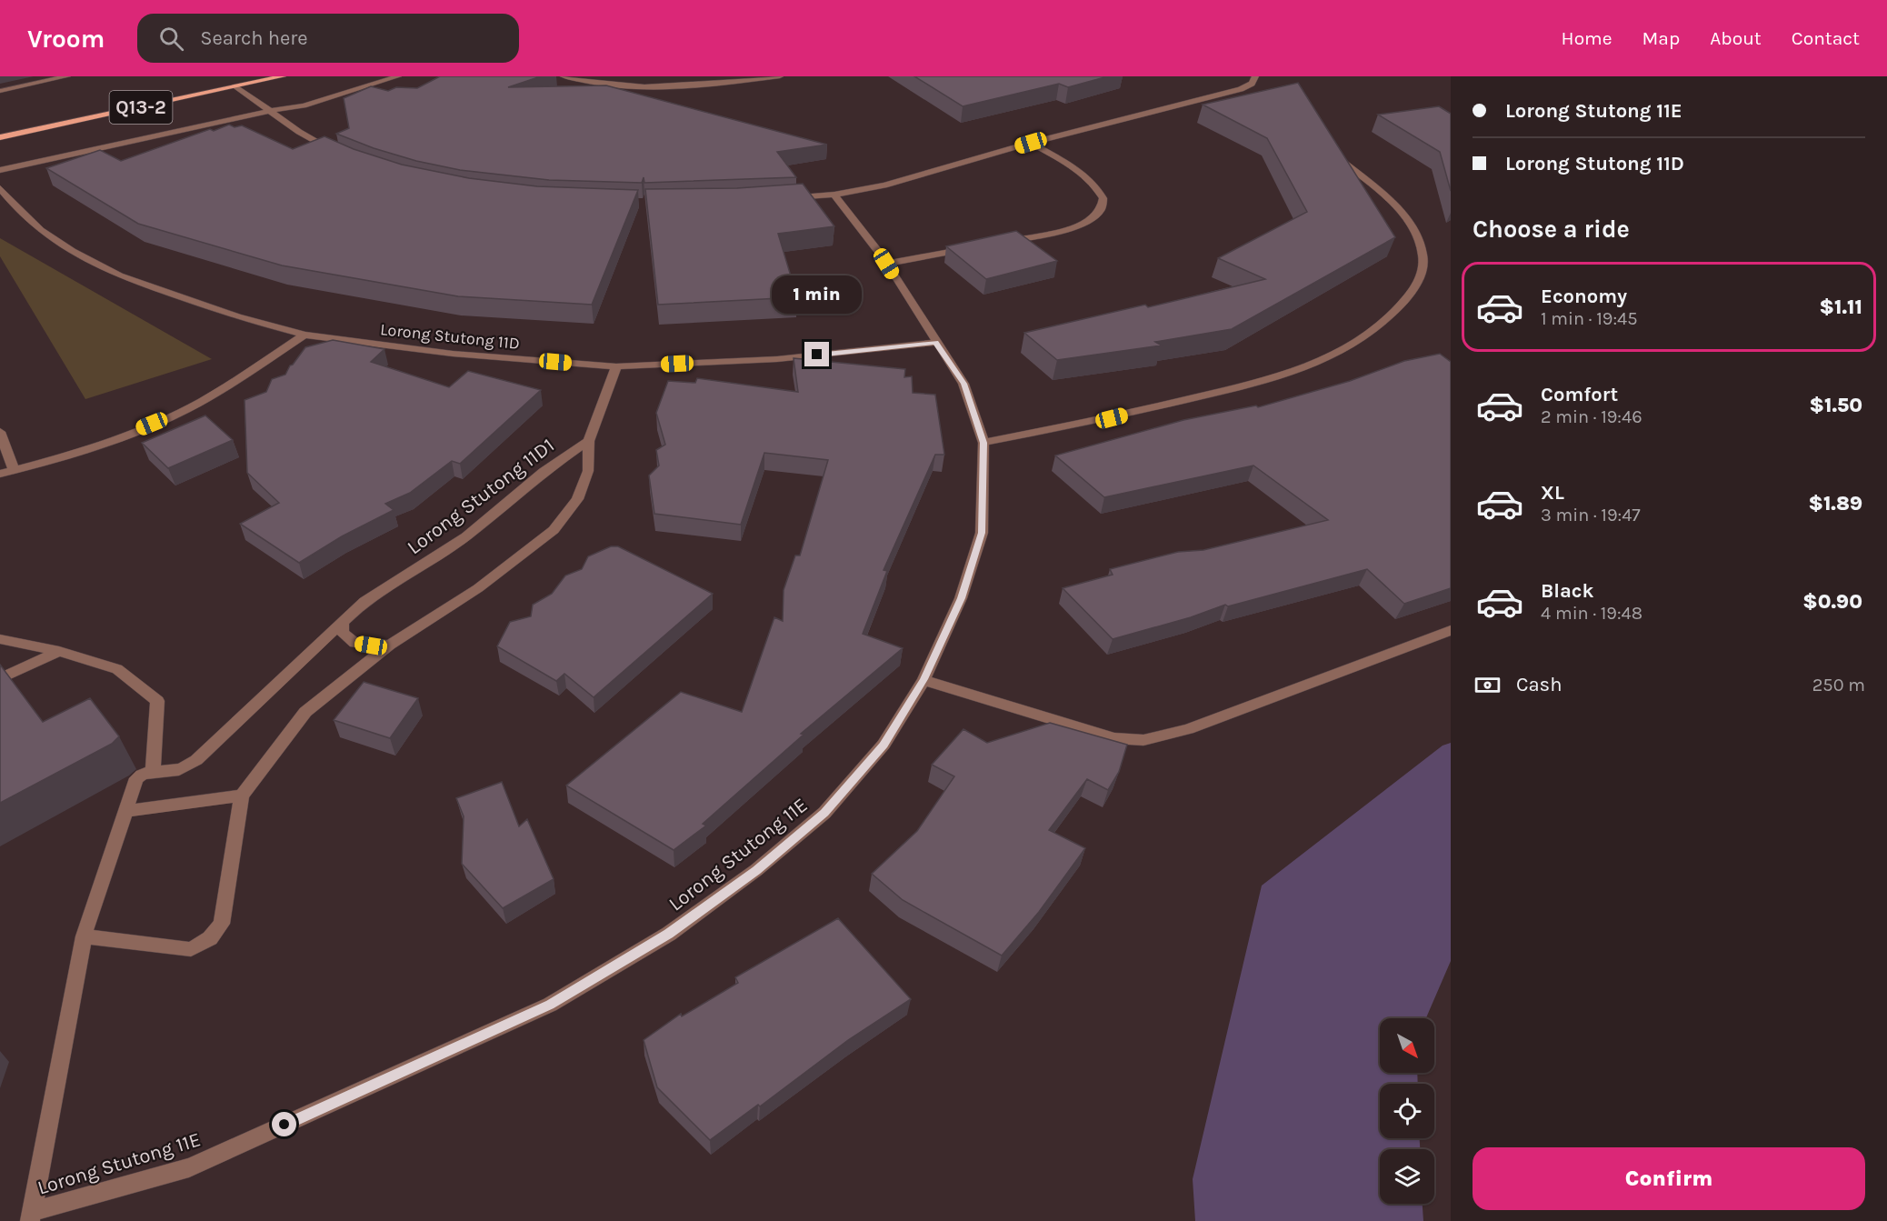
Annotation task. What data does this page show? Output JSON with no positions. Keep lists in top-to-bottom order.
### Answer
{
  "streets": {
    "main road": ["Q13-2"],
    "street": ["Lorong Stutong 11D", "Lorong Stutong 11D1", "Lorong Stutong 11E"]
  },
  "crossings": [
    ["Lorong Stutong 11D", "Lorong Stutong 11E"]
  ],
  "north": "bottom right",
  "page": {
    "header": "Vroom",
    "search": "Search here",
    "nav": [
      "Home",
      "Map",
      "About",
      "Contact"
    ],
    "banner": ["Lorong Stutong 11E", "Lorong Stutong 11D"],
    "heading": "Choose a ride",
    "list": [
      {
        "name": "Economy",
        "note": "1 min · 19:45",
        "value": "$1.11"
      },
      {
        "name": "Comfort",
        "note": "2 min · 19:46",
        "value": "$1.50"
      },
      {
        "name": "XL",
        "note": "3 min · 19:47",
        "value": "$1.89"
      },
      {
        "name": "Black",
        "note": "4 min · 19:48",
        "value": "$0.90"
      }
    ],
    "bubble": "1 min",
    "pay": ["Cash", "250 m"],
    "buttons": "Confirm"
  }
}
